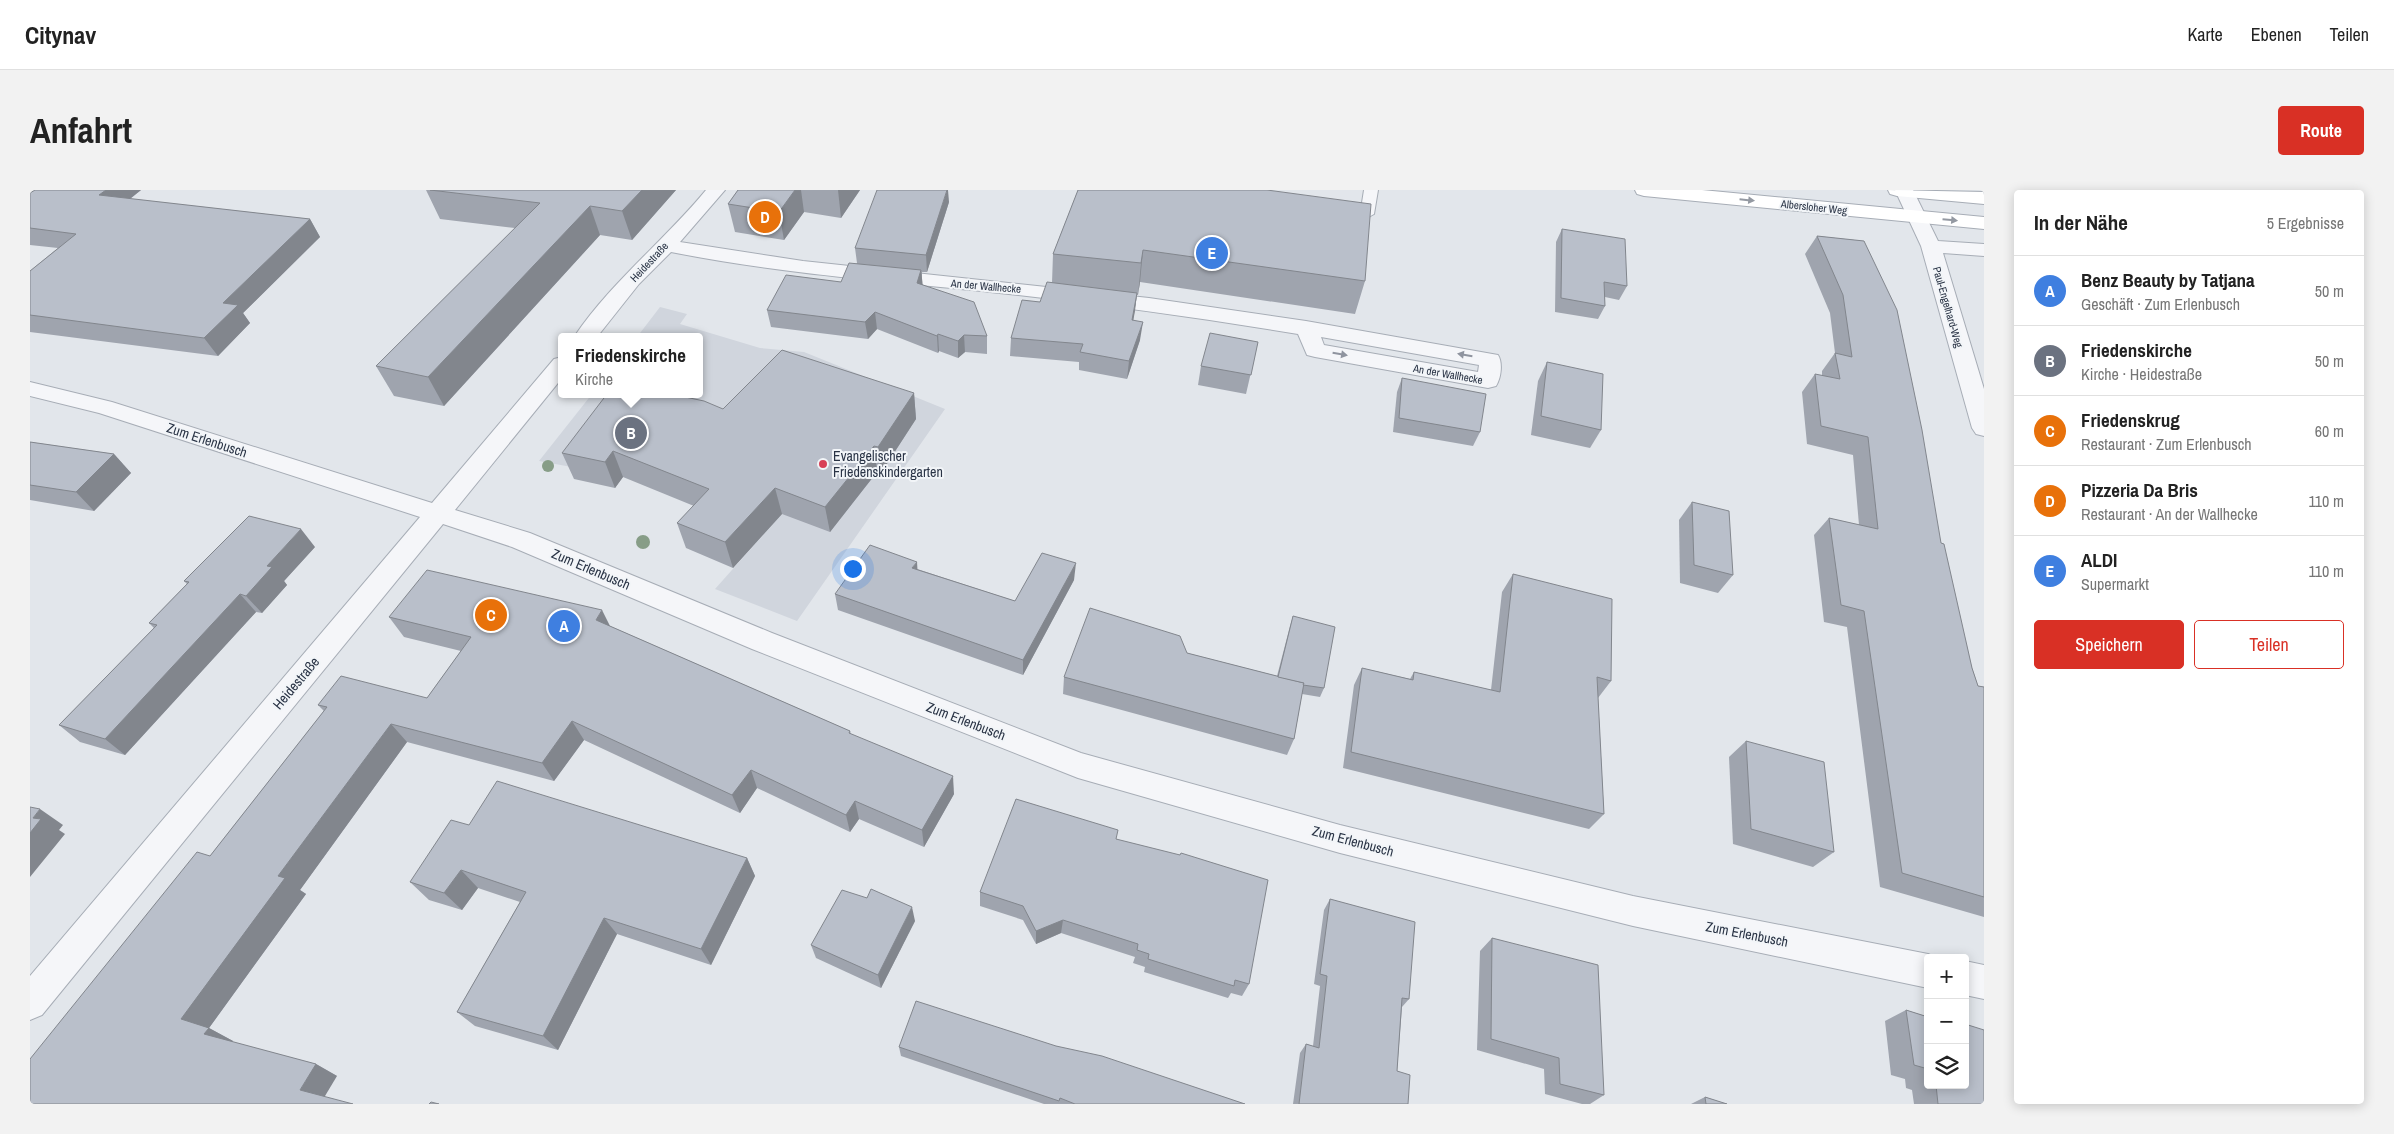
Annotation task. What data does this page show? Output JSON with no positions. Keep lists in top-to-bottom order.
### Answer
{
  "streets": {
    "main road": ["Albersloher Weg"],
    "street": [
      "Heidestraße",
      "An der Wallhecke",
      "Paul-Engelhard-Weg",
      "Zum Erlenbusch"
    ]
  },
  "crossings": [
    ["Albersloher Weg", "Paul-Engelhard-Weg"],
    ["Heidestraße", "An der Wallhecke"],
    ["Heidestraße", "Zum Erlenbusch"]
  ],
  "one_way": ["Albersloher Weg"],
  "places": ["Evangelischer Friedenskindergarten"],
  "page": {
    "header": "Citynav",
    "nav": ["Karte", "Ebenen", "Teilen"],
    "buttons": [
      "Route",
      ["Speichern", "Teilen"]
    ],
    "title": "Anfahrt",
    "heading": ["In der Nähe", "5 Ergebnisse"],
    "pins": [
      "D",
      "E",
      "B",
      "C",
      "A"
    ],
    "list": [
      {
        "mark": "A",
        "name": "Benz Beauty by Tatjana",
        "note": "Geschäft · Zum Erlenbusch",
        "value": "50 m"
      },
      {
        "mark": "B",
        "name": "Friedenskirche",
        "note": "Kirche · Heidestraße",
        "value": "50 m"
      },
      {
        "mark": "C",
        "name": "Friedenskrug",
        "note": "Restaurant · Zum Erlenbusch",
        "value": "60 m"
      },
      {
        "mark": "D",
        "name": "Pizzeria Da Bris",
        "note": "Restaurant · An der Wallhecke",
        "value": "110 m"
      },
      {
        "mark": "E",
        "name": "ALDI",
        "note": "Supermarkt",
        "value": "110 m"
      }
    ],
    "popup": ["Friedenskirche", "Kirche"],
    "map_buttons": ["+", "−"]
  }
}
